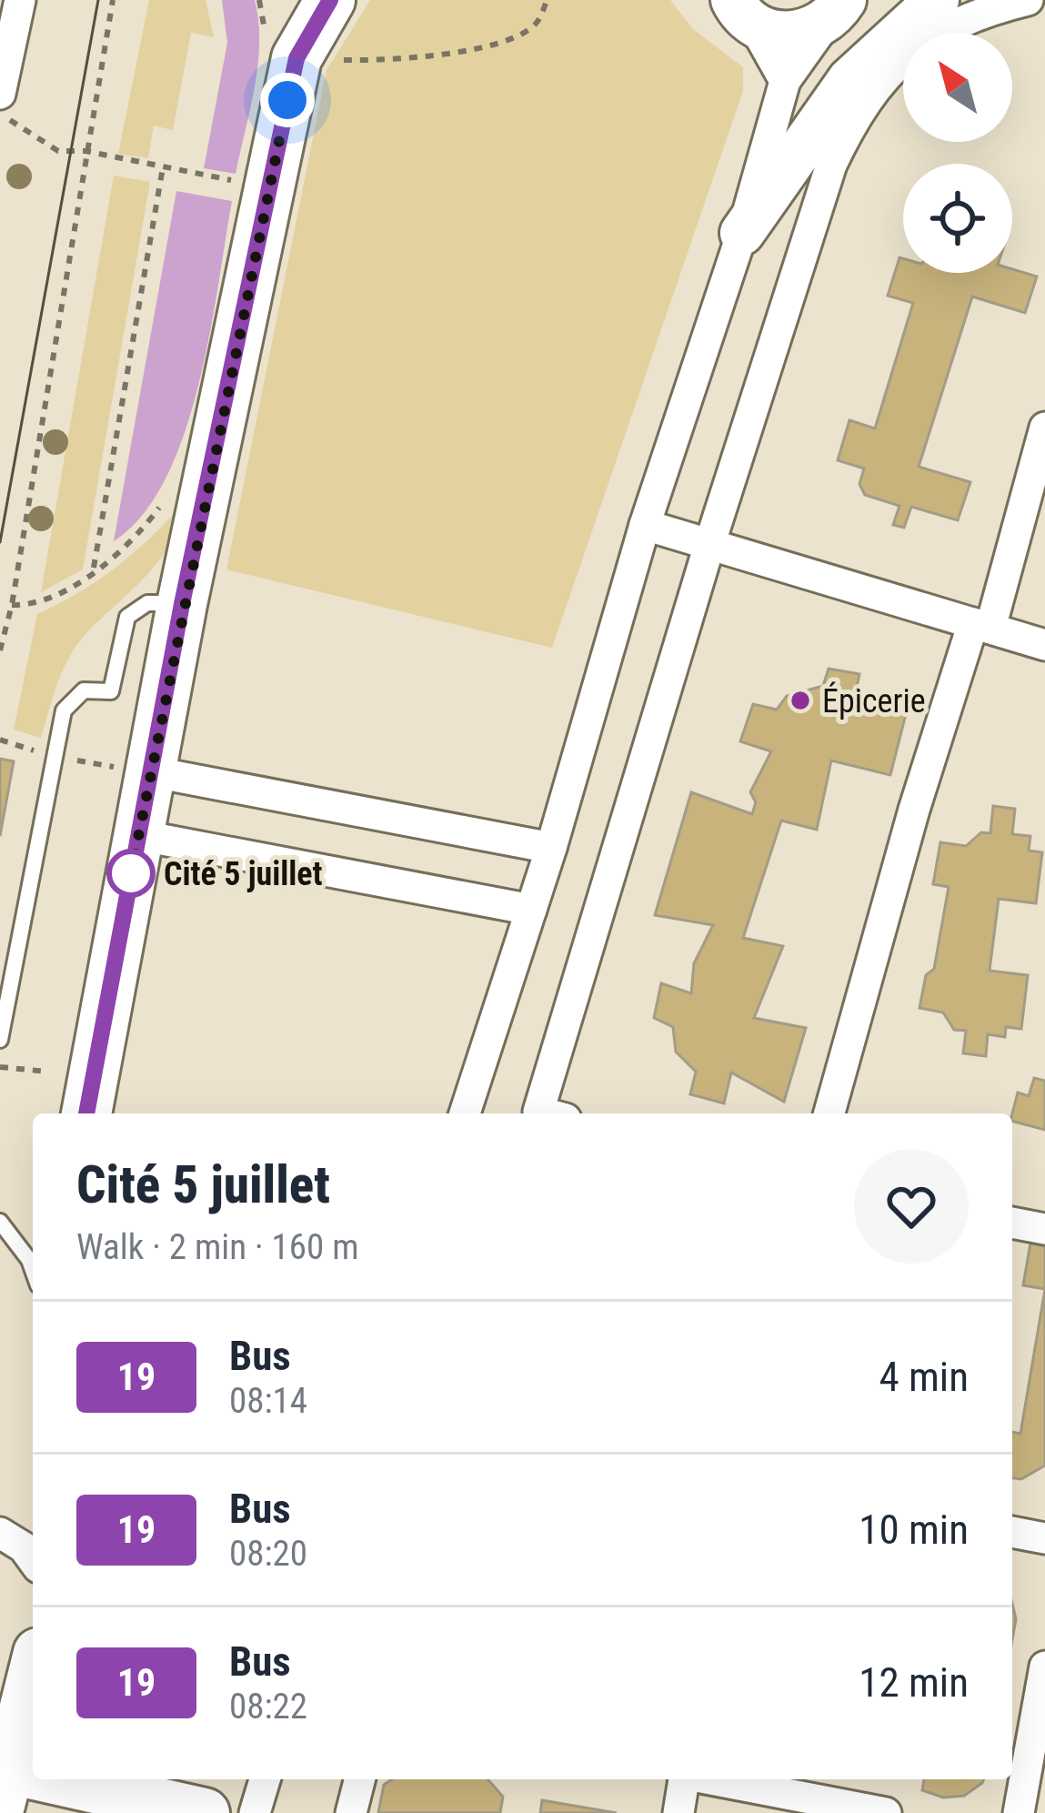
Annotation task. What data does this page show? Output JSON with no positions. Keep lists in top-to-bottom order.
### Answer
{
  "places": ["Épicerie", "Cité 5 juillet"],
  "lines": ["bus line 19"],
  "north": "top left",
  "page": {
    "heading": ["Cité 5 juillet", "Walk · 2 min · 160 m"],
    "list": [
      {
        "mark": "19",
        "name": "Bus",
        "note": "08:14",
        "value": "4 min"
      },
      {
        "mark": "19",
        "name": "Bus",
        "note": "08:20",
        "value": "10 min"
      },
      {
        "mark": "19",
        "name": "Bus",
        "note": "08:22",
        "value": "12 min"
      }
    ]
  }
}
